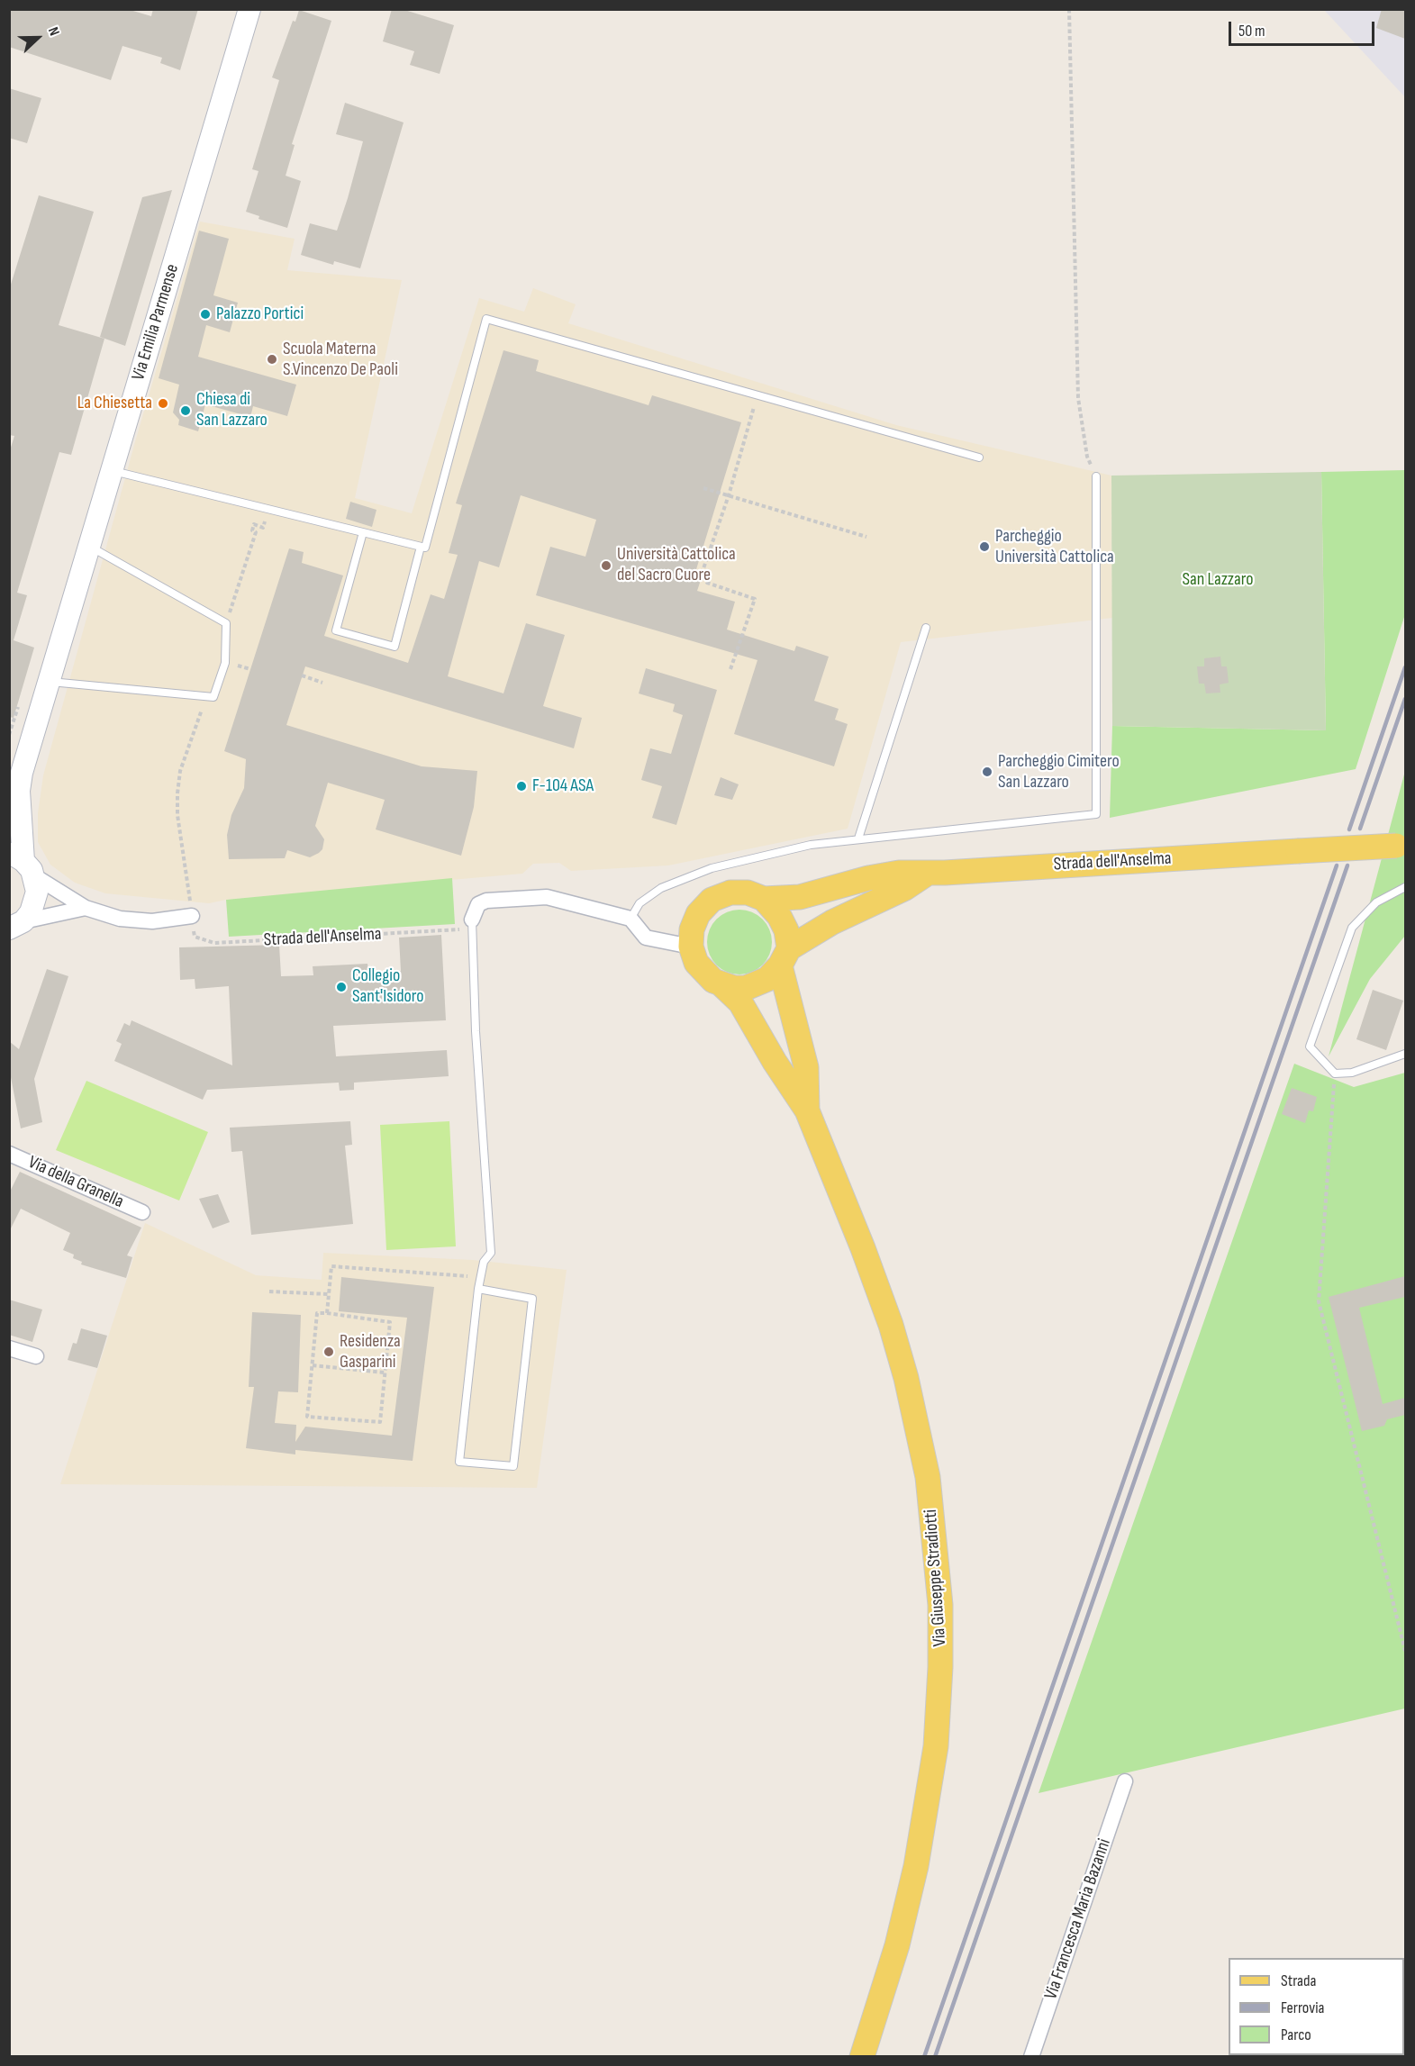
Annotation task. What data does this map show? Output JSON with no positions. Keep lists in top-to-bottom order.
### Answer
{
  "streets": {
    "main road": ["Via Emilia Parmense", "Strada dell'Anselma", "Via Giuseppe Stradiotti"],
    "street": ["Via della Granella", "Via Francesca Maria Bazanni"]
  },
  "crossings": [
    ["Strada dell'Anselma", "Via Giuseppe Stradiotti"]
  ],
  "parks": ["San Lazzaro"],
  "places": [
    "Palazzo Portici",
    "Scuola Materna S.Vincenzo De Paoli",
    "La Chiesetta",
    "Chiesa di San Lazzaro",
    "Parcheggio Università Cattolica",
    "Università Cattolica del Sacro Cuore",
    "Parcheggio Cimitero San Lazzaro",
    "F-104 ASA",
    "Collegio Sant'Isidoro",
    "Residenza Gasparini"
  ],
  "legend": ["Strada", "Ferrovia", "Parco"],
  "scale_bar": "50 m",
  "north": "right"
}
